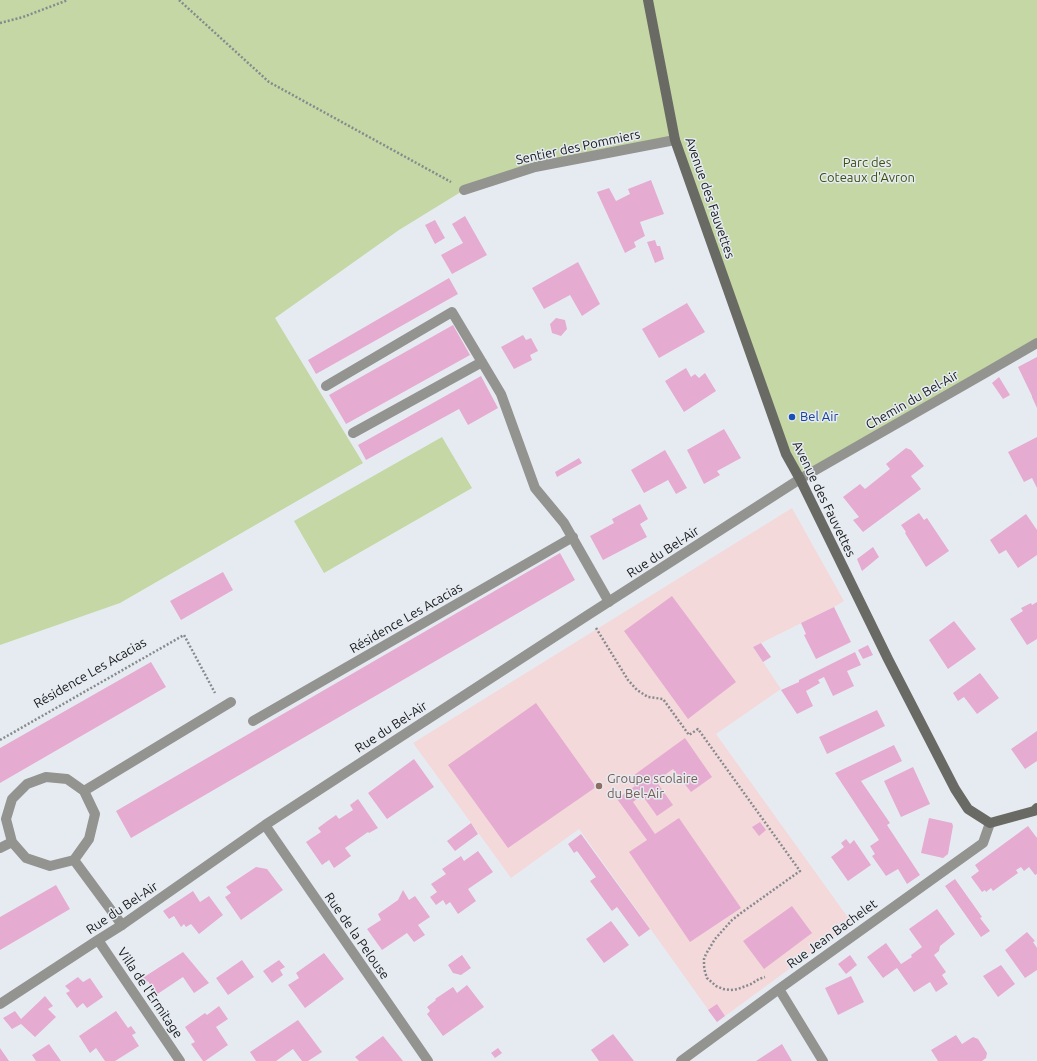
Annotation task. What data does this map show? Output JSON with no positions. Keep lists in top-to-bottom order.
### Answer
{
  "streets": {
    "street": [
      "Sentier des Pommiers",
      "Avenue des Fauvettes",
      "Chemin du Bel-Air",
      "Rue du Bel-Air",
      "Résidence Les Acacias",
      "Rue Jean Bachelet",
      "Rue de la Pelouse",
      "Villa de l'Ermitage"
    ]
  },
  "crossings": [
    ["Sentier des Pommiers", "Avenue des Fauvettes"],
    ["Avenue des Fauvettes", "Chemin du Bel-Air"],
    ["Avenue des Fauvettes", "Rue du Bel-Air"],
    ["Avenue des Fauvettes", "Rue Jean Bachelet"],
    ["Chemin du Bel-Air", "Rue du Bel-Air"],
    ["Rue du Bel-Air", "Rue de la Pelouse"],
    ["Rue du Bel-Air", "Villa de l'Ermitage"]
  ],
  "parks": ["Parc des Coteaux d'Avron"],
  "places": ["Bel Air", "Groupe scolaire du Bel-Air"]
}
